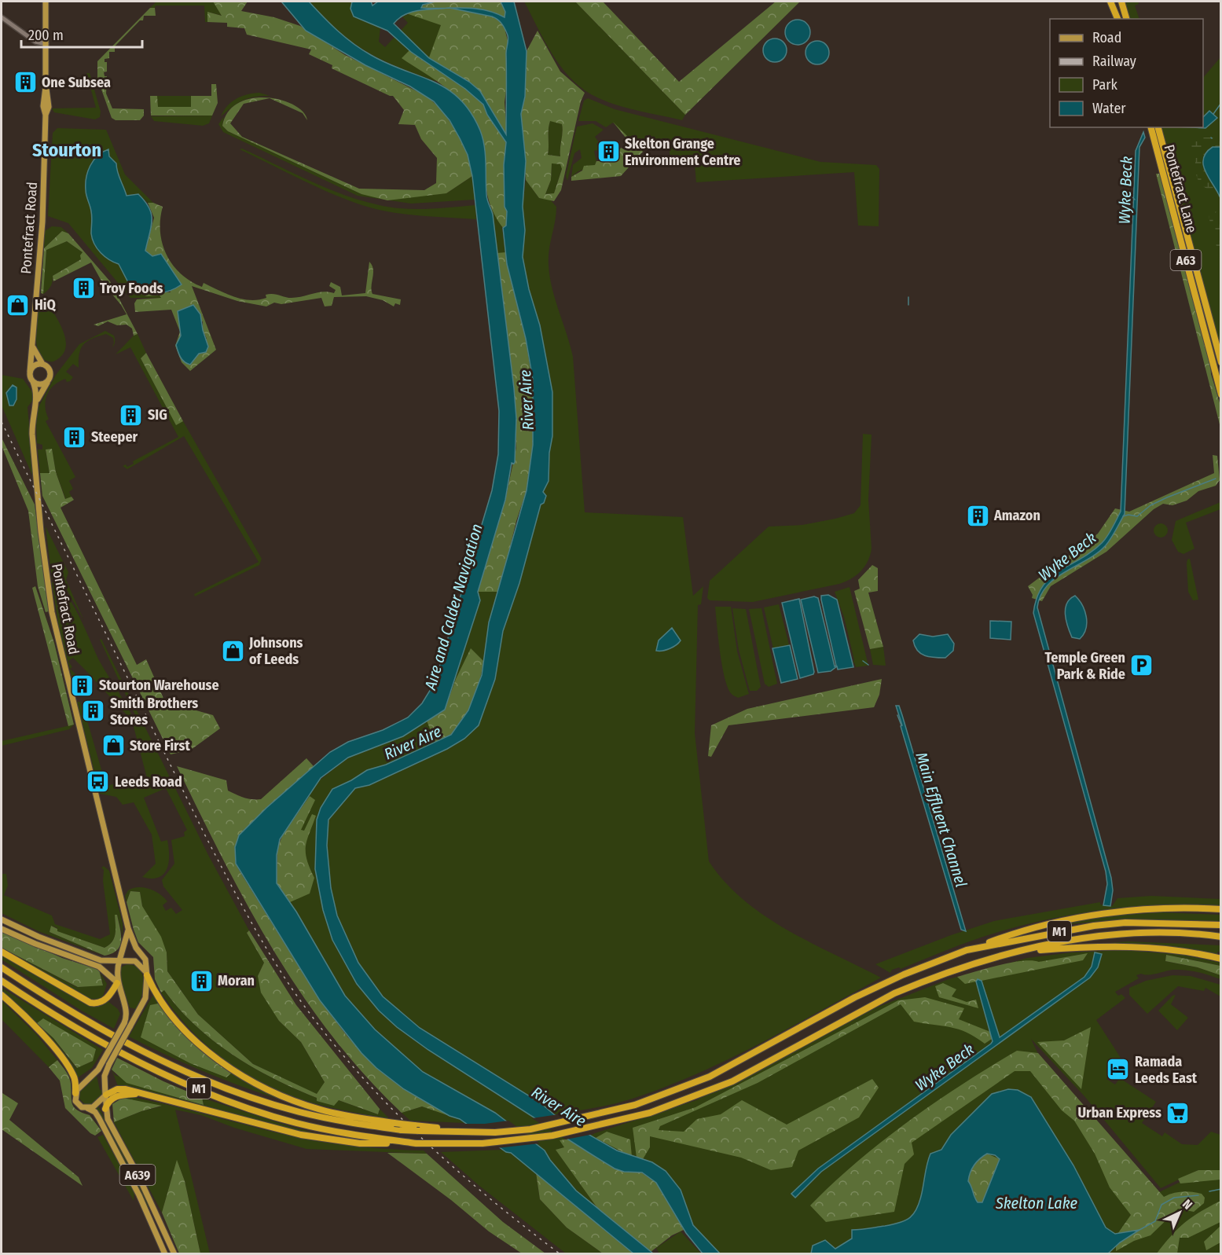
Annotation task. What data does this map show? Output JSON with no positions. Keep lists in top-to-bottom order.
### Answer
{
  "streets": {
    "highway": ["Pontefract Lane", "A63", "M1"],
    "main road": ["Pontefract Road", "A639"]
  },
  "crossings": [
    ["M1", "A639"]
  ],
  "districts": ["Stourton"],
  "water": [
    "Wyke Beck",
    "River Aire",
    "Aire and Calder Navigation",
    "Main Effluent Channel",
    "Skelton Lake"
  ],
  "places": {
    "building": [
      "One Subsea",
      "Skelton Grange Environment Centre",
      "Troy Foods",
      "SIG",
      "Steeper",
      "Amazon",
      "Stourton Warehouse",
      "Smith Brothers Stores",
      "Moran"
    ],
    "shop": ["HiQ", "Johnsons of Leeds", "Store First"],
    "parking": ["Temple Green Park & Ride"],
    "bus stop": ["Leeds Road"],
    "hotel": ["Ramada Leeds East"],
    "supermarket": ["Urban Express"]
  },
  "legend": [
    "Road",
    "Railway",
    "Park",
    "Water"
  ],
  "scale_bar": "200 m",
  "north": "top right"
}
